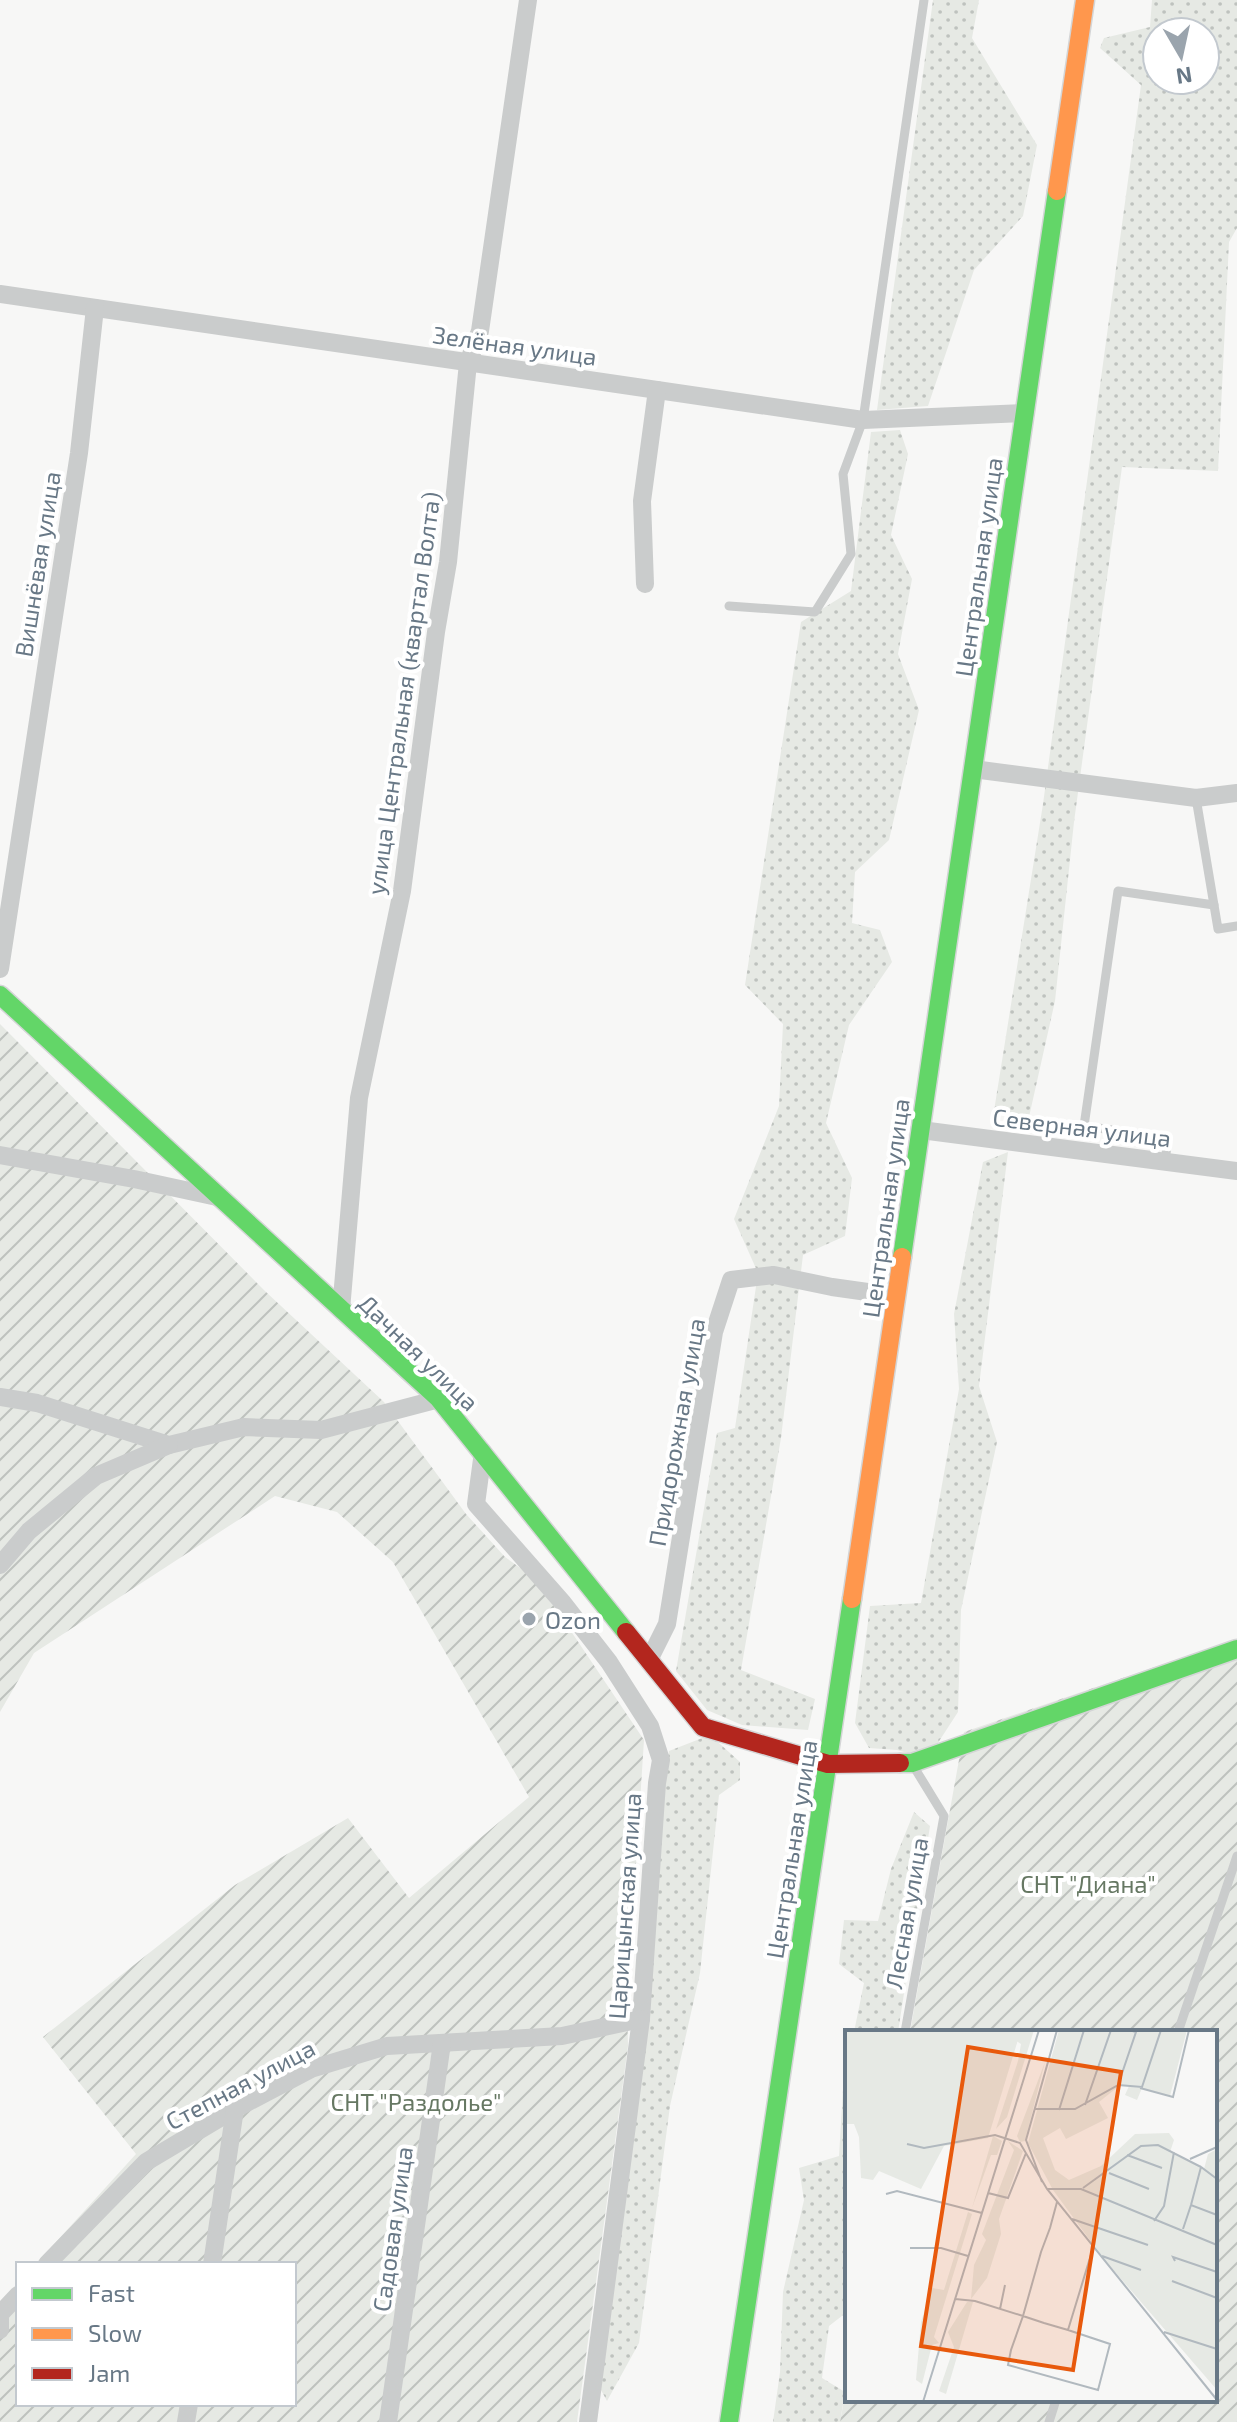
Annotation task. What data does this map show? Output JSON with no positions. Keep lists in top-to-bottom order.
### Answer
{
  "streets": {
    "street": [
      "Зелёная улица",
      "Вишнёвая улица",
      "Центральная улица",
      "улица Центральная (квартал Волта)",
      "Северная улица",
      "Дачная улица",
      "Придорожная улица",
      "Царицынская улица",
      "Степная улица",
      "Садовая улица"
    ],
    "lane": ["Лесная улица"]
  },
  "crossings": [
    ["Зелёная улица", "Вишнёвая улица"],
    ["Зелёная улица", "Центральная улица"],
    ["Зелёная улица", "улица Центральная (квартал Волта)"],
    ["Центральная улица", "Северная улица"],
    ["Центральная улица", "Дачная улица"],
    ["Центральная улица", "Придорожная улица"],
    ["улица Центральная (квартал Волта)", "Дачная улица"],
    ["Дачная улица", "Придорожная улица"],
    ["Дачная улица", "Царицынская улица"],
    ["Дачная улица", "Лесная улица"],
    ["Царицынская улица", "Степная улица"],
    ["Степная улица", "Садовая улица"]
  ],
  "parks": ["СНТ \"Диана\"", "СНТ \"Раздолье\""],
  "places": ["Ozon"],
  "legend": ["Fast", "Slow", "Jam"],
  "north": "bottom"
}
